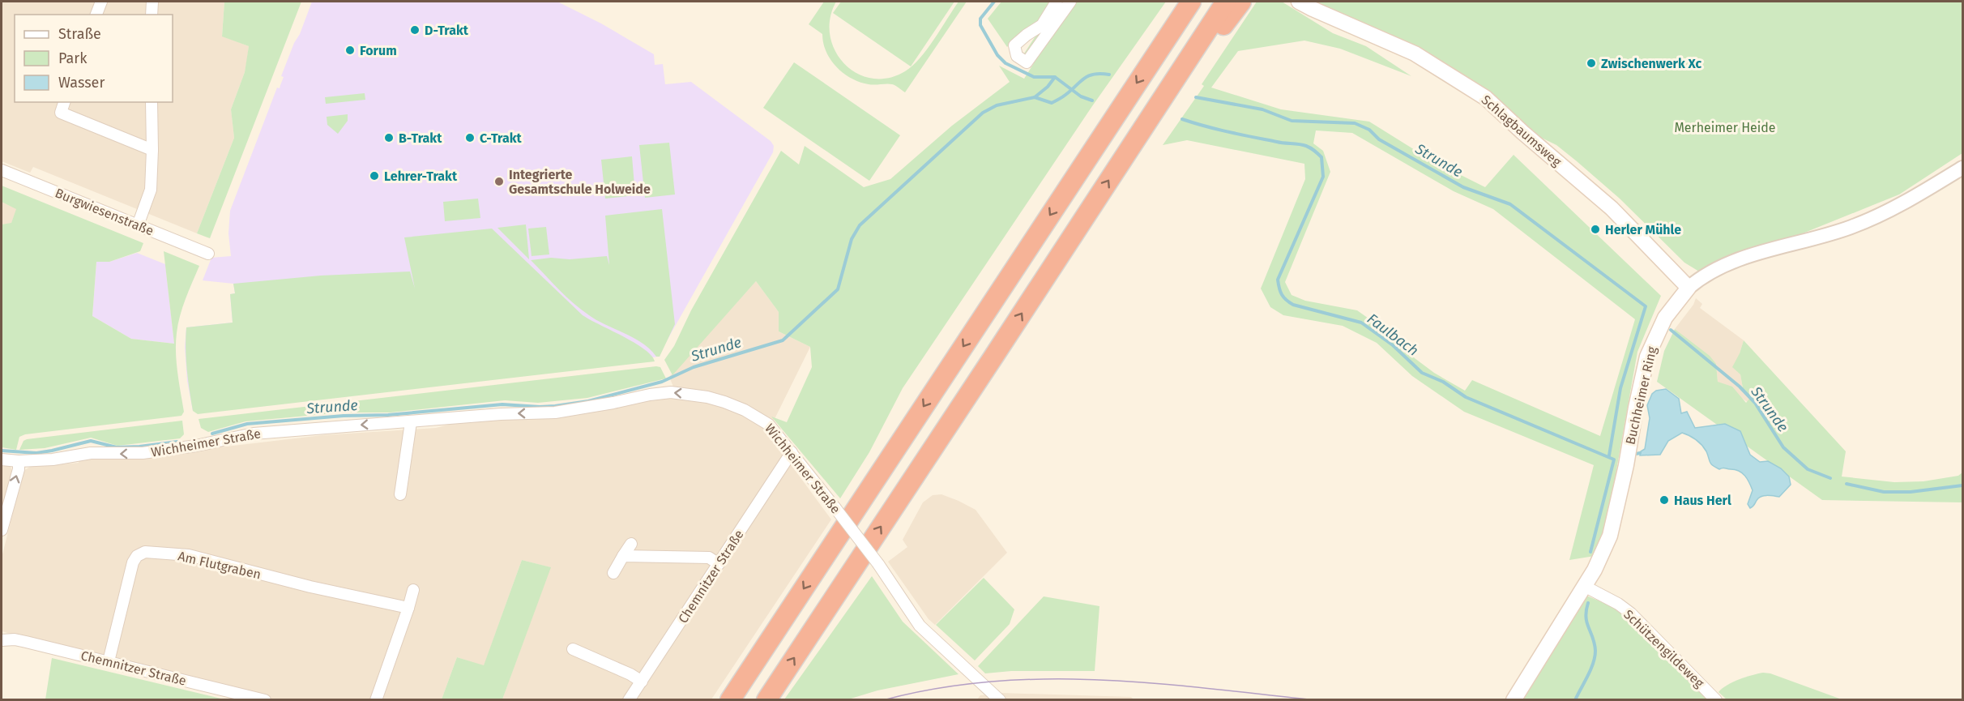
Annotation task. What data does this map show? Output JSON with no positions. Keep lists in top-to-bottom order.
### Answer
{
  "streets": {
    "main road": ["Schlagbaumsweg", "Buchheimer Ring"],
    "street": [
      "Burgwiesenstraße",
      "Wichheimer Straße",
      "Am Flutgraben",
      "Chemnitzer Straße",
      "Schützengildeweg"
    ]
  },
  "crossings": [
    ["Schlagbaumsweg", "Buchheimer Ring"],
    ["Buchheimer Ring", "Schützengildeweg"],
    ["Wichheimer Straße", "Chemnitzer Straße"],
    ["Am Flutgraben", "Chemnitzer Straße"]
  ],
  "one_way": ["Wichheimer Straße"],
  "water": ["Strunde", "Faulbach"],
  "parks": ["Merheimer Heide"],
  "places": [
    "D-Trakt",
    "Forum",
    "Zwischenwerk Xc",
    "B-Trakt",
    "C-Trakt",
    "Lehrer-Trakt",
    "Integrierte Gesamtschule Holweide",
    "Herler Mühle",
    "Haus Herl"
  ],
  "legend": ["Straße", "Park", "Wasser"]
}
